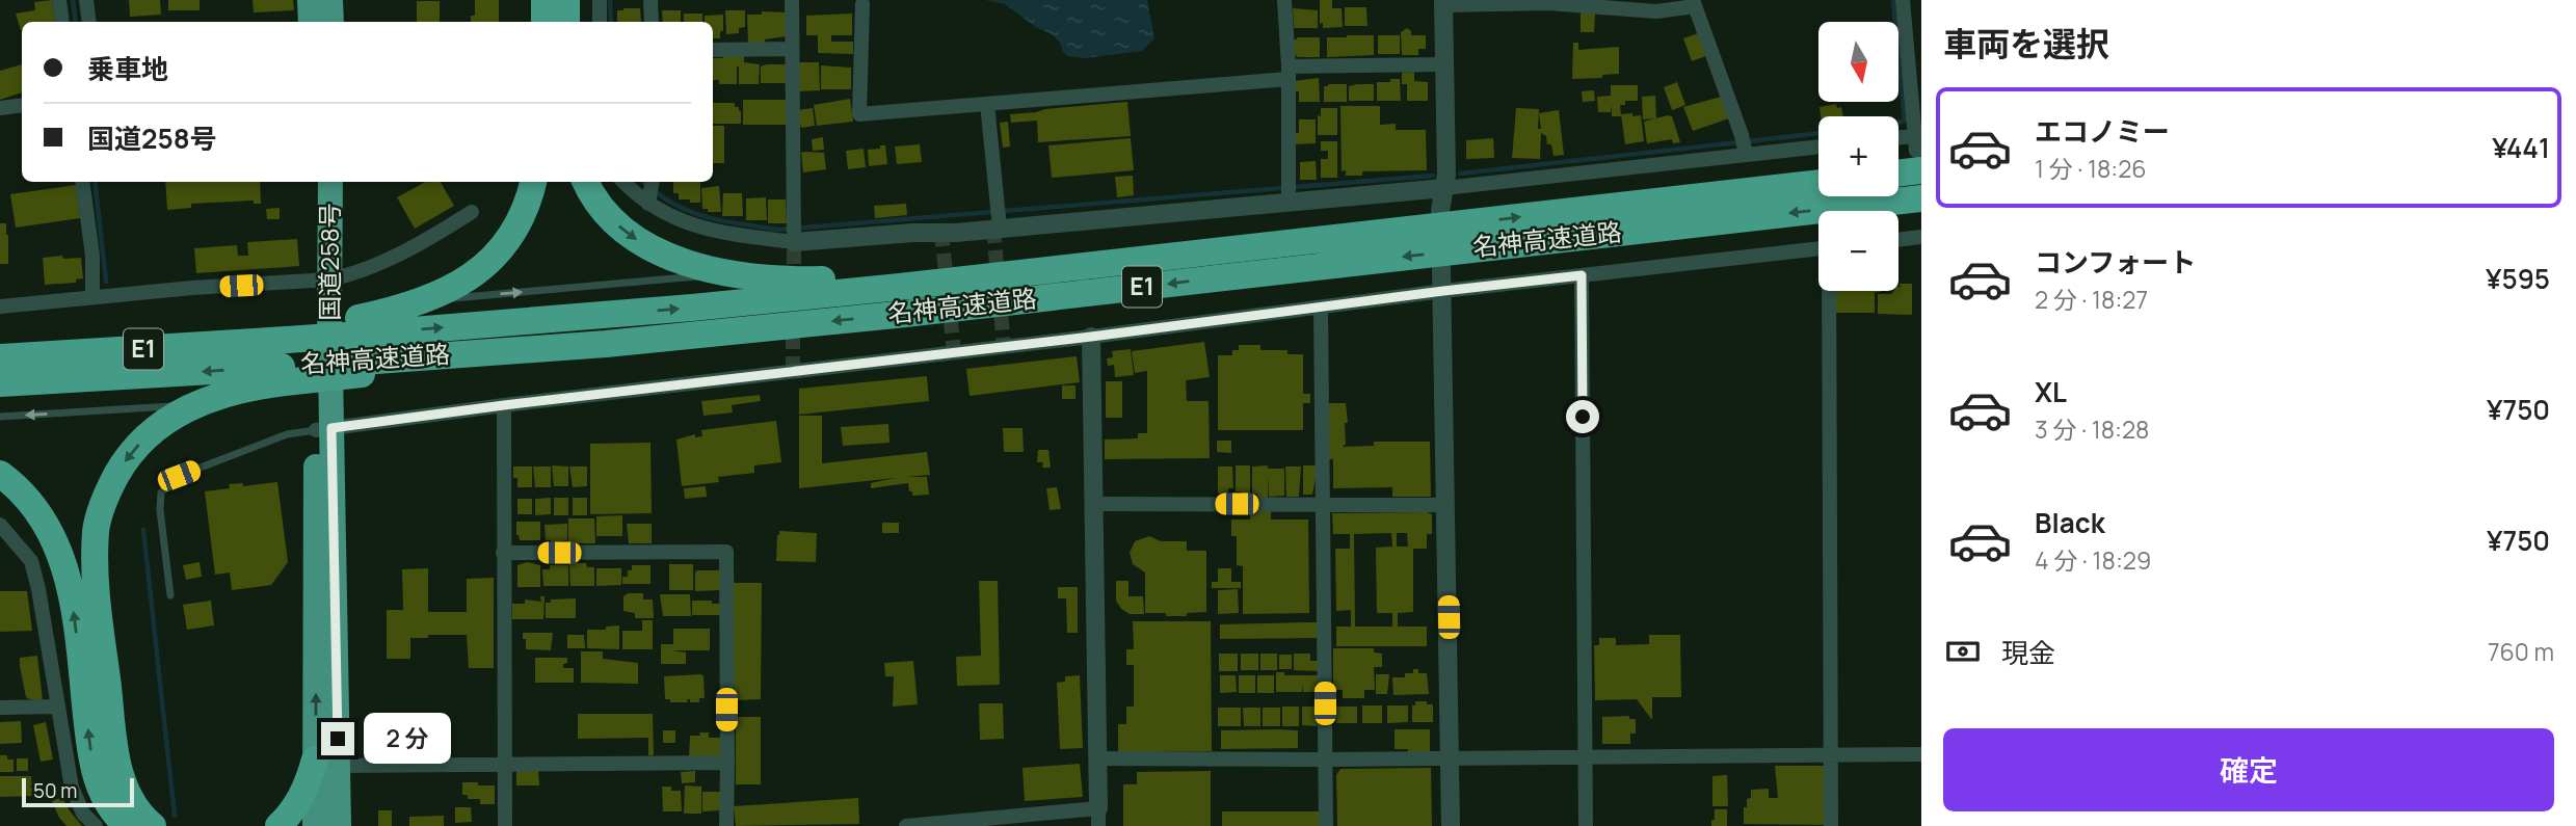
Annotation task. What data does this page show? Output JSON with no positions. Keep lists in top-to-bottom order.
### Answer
{
  "streets": {
    "highway": ["名神高速道路", "国道258号", "E1"]
  },
  "scale_bar": "50 m",
  "north": "bottom",
  "page": {
    "heading": "車両を選択",
    "map_buttons": ["+", "−"],
    "banner": ["乗車地", "国道258号"],
    "list": [
      {
        "name": "エコノミー",
        "note": "1 分 · 18:26",
        "value": "¥441"
      },
      {
        "name": "コンフォート",
        "note": "2 分 · 18:27",
        "value": "¥595"
      },
      {
        "name": "XL",
        "note": "3 分 · 18:28",
        "value": "¥750"
      },
      {
        "name": "Black",
        "note": "4 分 · 18:29",
        "value": "¥750"
      }
    ],
    "pay": ["現金", "760 m"],
    "bubble": "2 分",
    "buttons": "確定",
    "scale": "50 m"
  }
}
